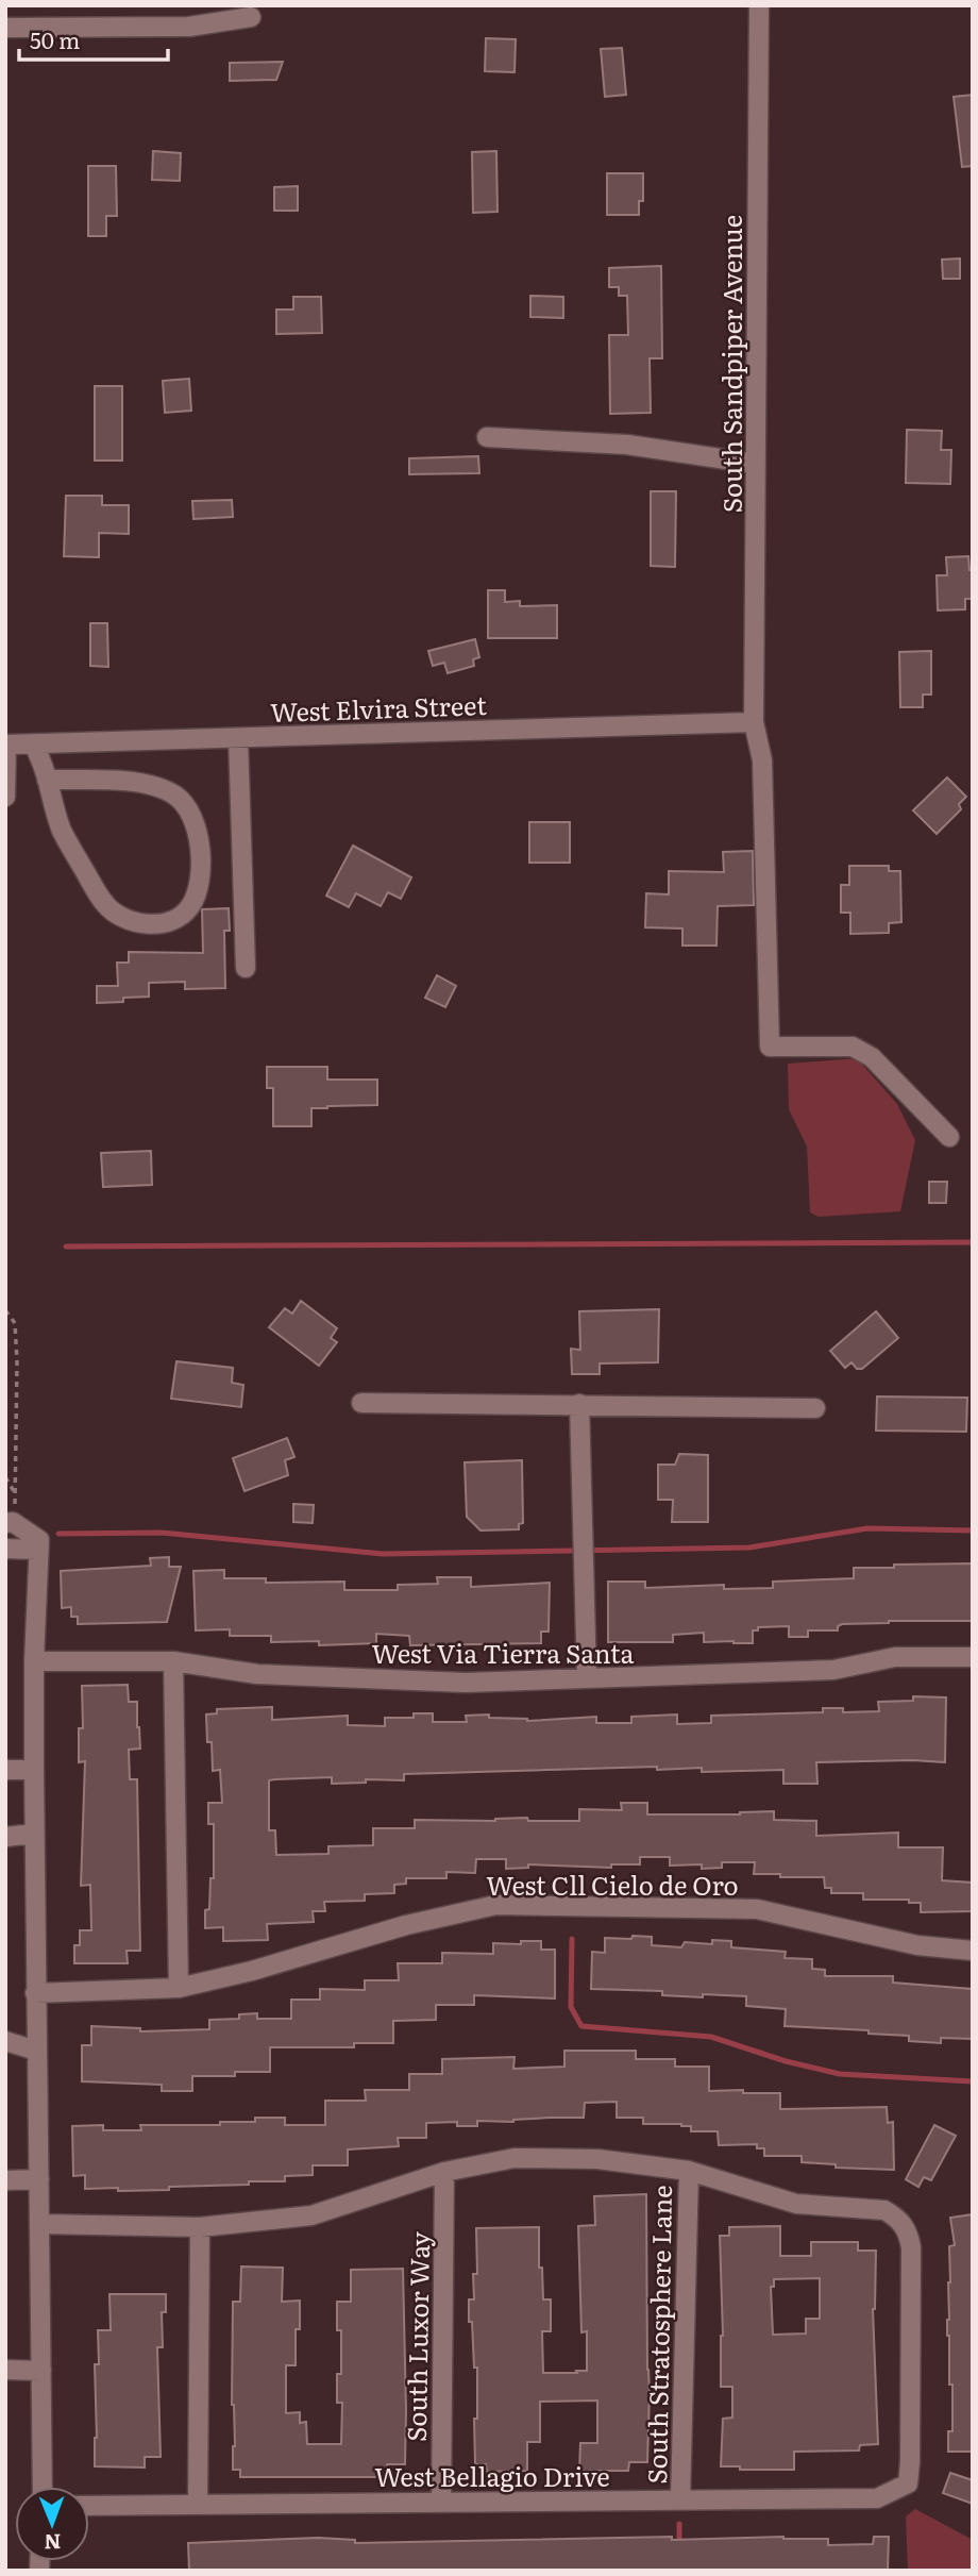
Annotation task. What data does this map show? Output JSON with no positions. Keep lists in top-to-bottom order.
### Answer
{
  "streets": {
    "street": [
      "South Sandpiper Avenue",
      "West Elvira Street",
      "West Via Tierra Santa",
      "West Cll Cielo de Oro",
      "South Stratosphere Lane",
      "South Luxor Way",
      "West Bellagio Drive"
    ]
  },
  "crossings": [
    ["South Sandpiper Avenue", "West Elvira Street"],
    ["South Stratosphere Lane", "West Bellagio Drive"],
    ["South Luxor Way", "West Bellagio Drive"]
  ],
  "scale_bar": "50 m",
  "north": "bottom"
}
